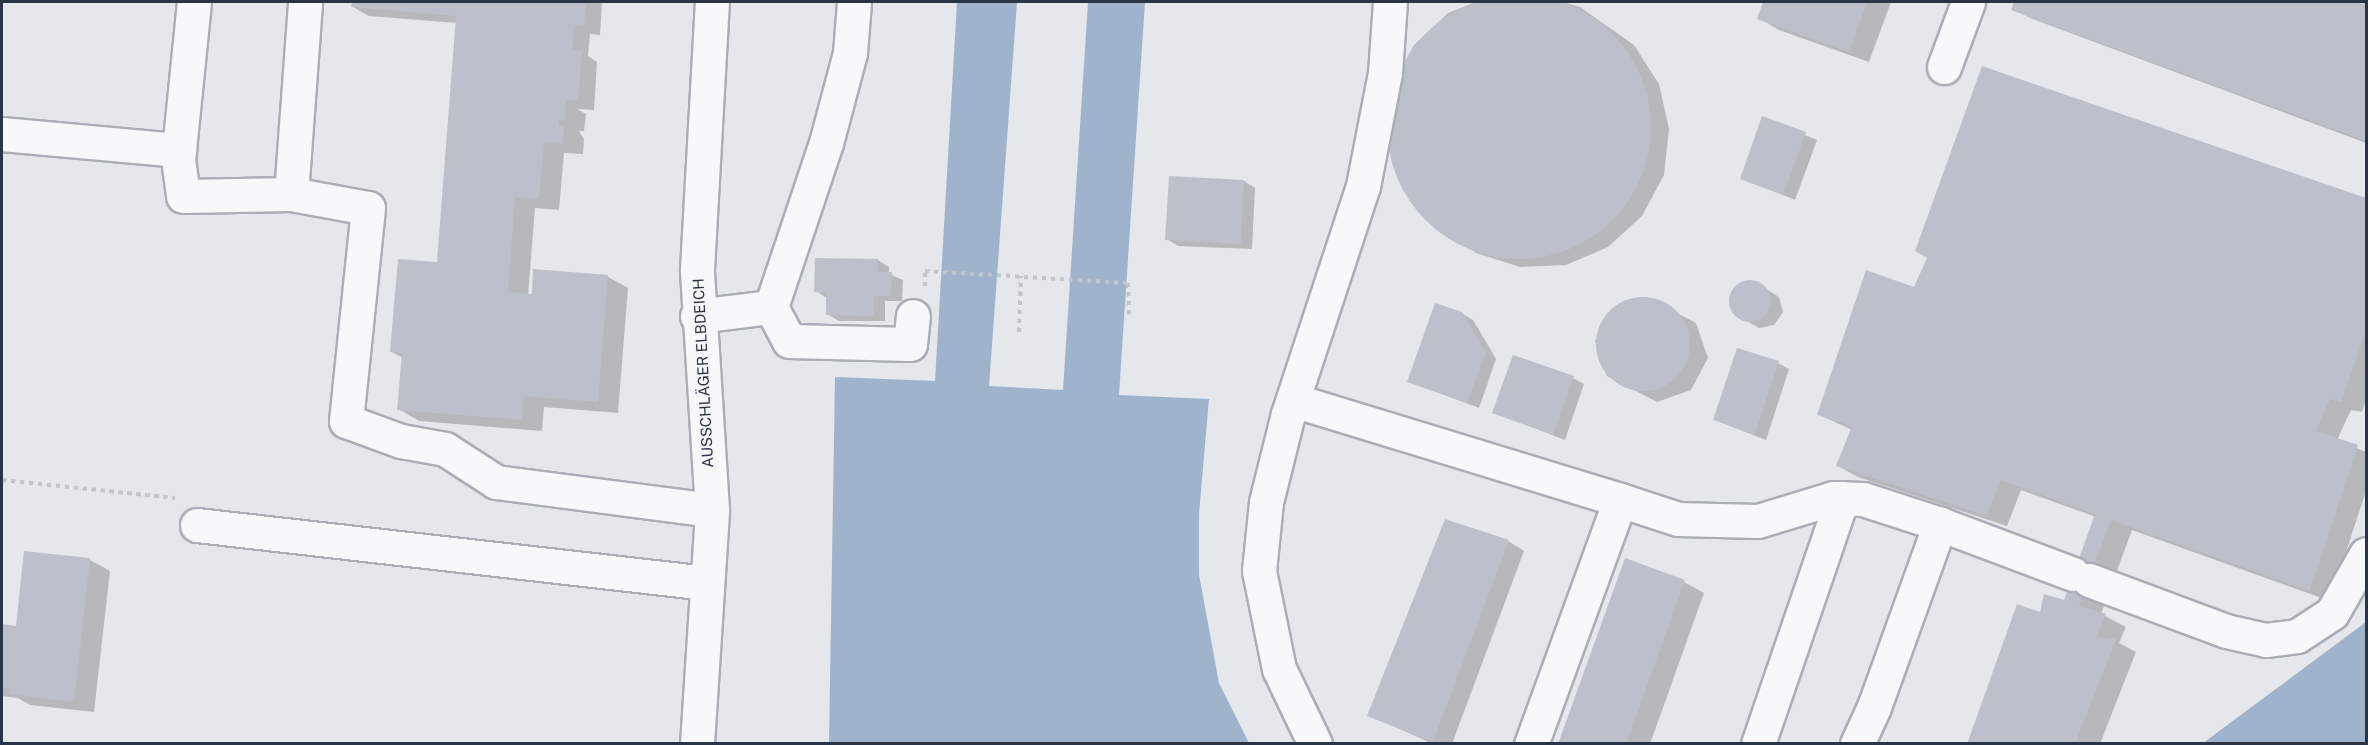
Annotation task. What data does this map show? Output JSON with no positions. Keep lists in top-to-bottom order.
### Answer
{
  "streets": {
    "street": ["AUSSCHLÄGER ELBDEICH"]
  }
}
